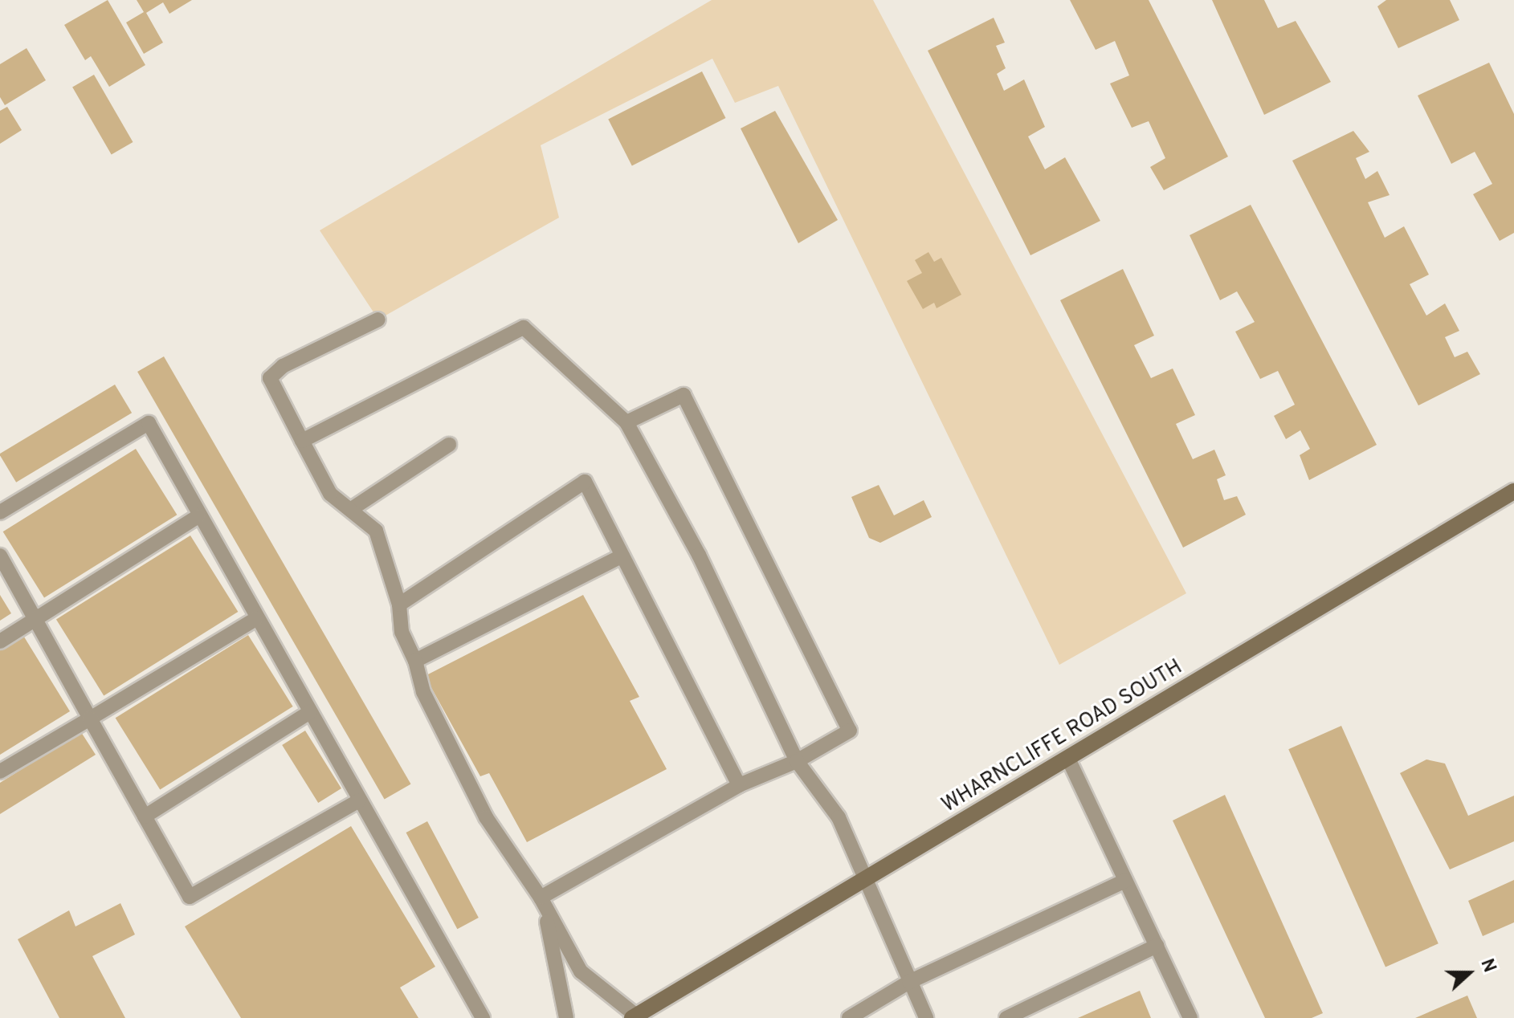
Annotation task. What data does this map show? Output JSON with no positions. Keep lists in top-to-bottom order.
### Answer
{
  "streets": {
    "main road": ["WHARNCLIFFE ROAD SOUTH"]
  },
  "north": "right"
}
